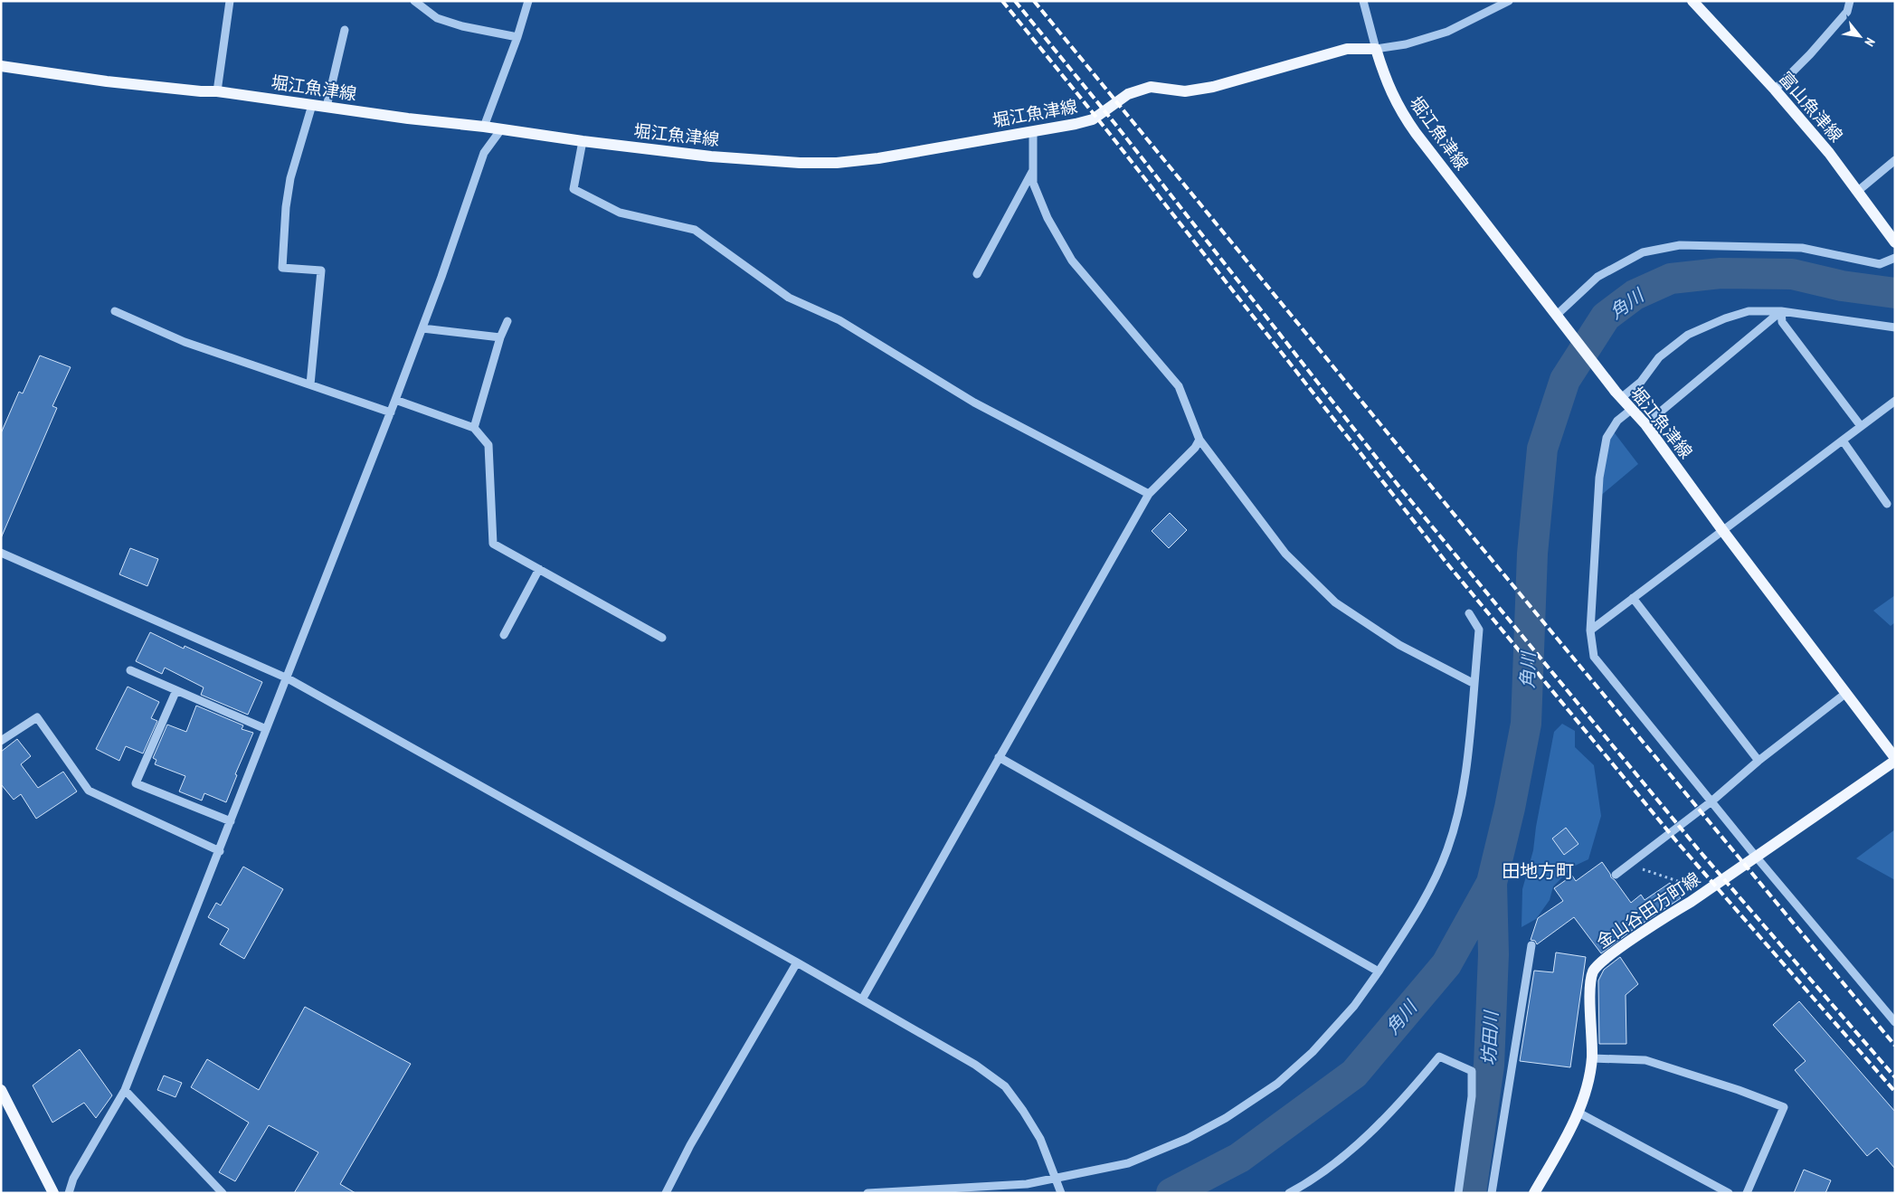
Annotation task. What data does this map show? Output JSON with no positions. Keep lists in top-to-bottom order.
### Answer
{
  "streets": {
    "main road": ["堀江魚津線", "富山魚津線", "金山谷田方町線"]
  },
  "crossings": [
    ["堀江魚津線", "金山谷田方町線"]
  ],
  "districts": ["田地方町"],
  "water": ["角川", "坊田川"],
  "north": "bottom right"
}
